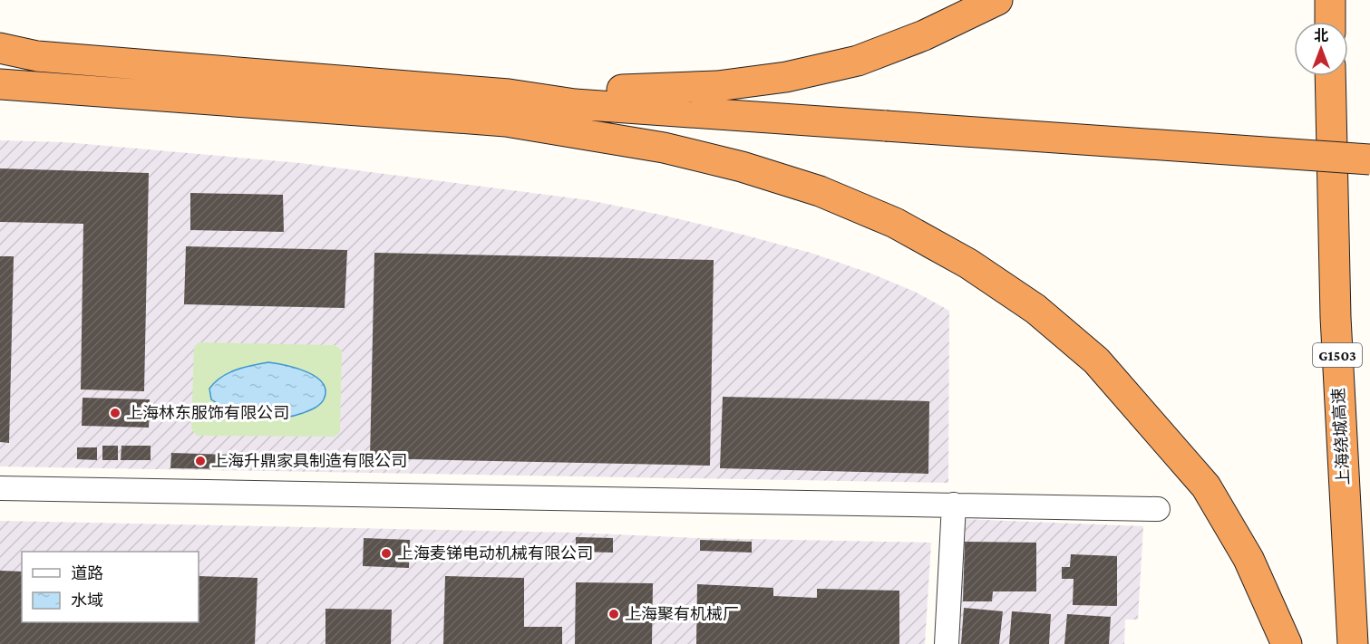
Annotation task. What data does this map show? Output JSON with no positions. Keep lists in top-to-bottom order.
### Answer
{
  "streets": {
    "highway": ["G1503", "上海绕城高速"]
  },
  "places": [
    "上海林东服饰有限公司",
    "上海升鼎家具制造有限公司",
    "上海麦锑电动机械有限公司",
    "上海聚有机械厂"
  ],
  "legend": ["道路", "水域"],
  "north": "top"
}
